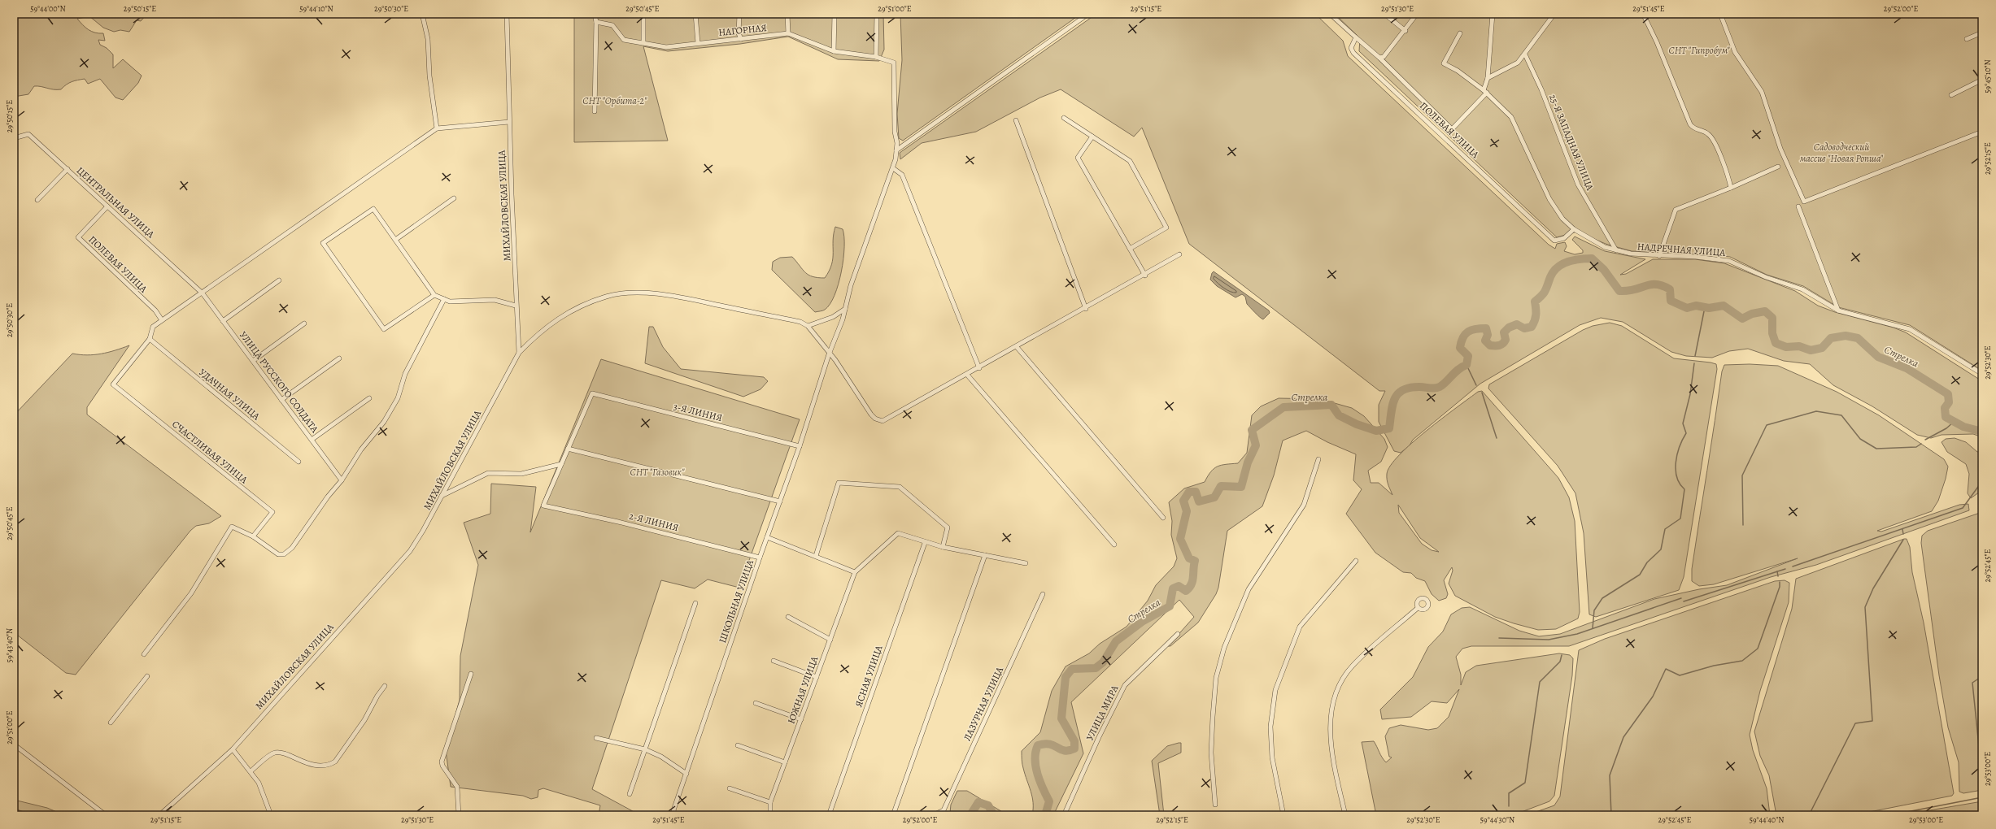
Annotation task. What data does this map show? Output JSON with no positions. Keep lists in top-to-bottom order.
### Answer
{
  "streets": {
    "street": [
      "НАГОРНАЯ",
      "ПОЛЕВАЯ УЛИЦА",
      "25-Я ЗАПАДНАЯ УЛИЦА",
      "ЦЕНТРАЛЬНАЯ УЛИЦА",
      "МИХАЙЛОВСКАЯ УЛИЦА",
      "НАДРЕЧНАЯ УЛИЦА",
      "УЛИЦА РУССКОГО СОЛДАТА",
      "УДАЧНАЯ УЛИЦА",
      "3-Я ЛИНИЯ",
      "СЧАСТЛИВАЯ УЛИЦА",
      "2-Я ЛИНИЯ",
      "ШКОЛЬНАЯ УЛИЦА",
      "ЯСНАЯ УЛИЦА",
      "ЮЖНАЯ УЛИЦА",
      "ЛАЗУРНАЯ УЛИЦА",
      "УЛИЦА МИРА"
    ]
  },
  "crossings": [
    ["НАГОРНАЯ", "ШКОЛЬНАЯ УЛИЦА"],
    ["ПОЛЕВАЯ УЛИЦА", "ЦЕНТРАЛЬНАЯ УЛИЦА"],
    ["ПОЛЕВАЯ УЛИЦА", "НАДРЕЧНАЯ УЛИЦА"],
    ["25-Я ЗАПАДНАЯ УЛИЦА", "НАДРЕЧНАЯ УЛИЦА"],
    ["ЦЕНТРАЛЬНАЯ УЛИЦА", "УЛИЦА РУССКОГО СОЛДАТА"],
    ["УДАЧНАЯ УЛИЦА", "СЧАСТЛИВАЯ УЛИЦА"],
    ["3-Я ЛИНИЯ", "ШКОЛЬНАЯ УЛИЦА"],
    ["2-Я ЛИНИЯ", "ШКОЛЬНАЯ УЛИЦА"]
  ],
  "water": ["Стрелка"],
  "parks": [
    "СНТ \"Гипробум\"",
    "СНТ \"Орбита-2\"",
    "Садоводческий массив \"Новая Ропша\"",
    "СНТ \"Газовик\""
  ],
  "coordinates": [
    "59°44'00\"N",
    "29°50'15\"E",
    "59°44'10\"N",
    "29°50'30\"E",
    "29°50'45\"E",
    "29°51'00\"E",
    "29°51'15\"E",
    "29°51'30\"E",
    "29°51'45\"E",
    "29°52'00\"E",
    "59°45'10\"N",
    "29°52'15\"E",
    "29°52'30\"E",
    "29°52'45\"E",
    "59°43'40\"N",
    "29°53'00\"E",
    "59°44'30\"N",
    "59°44'40\"N"
  ]
}
